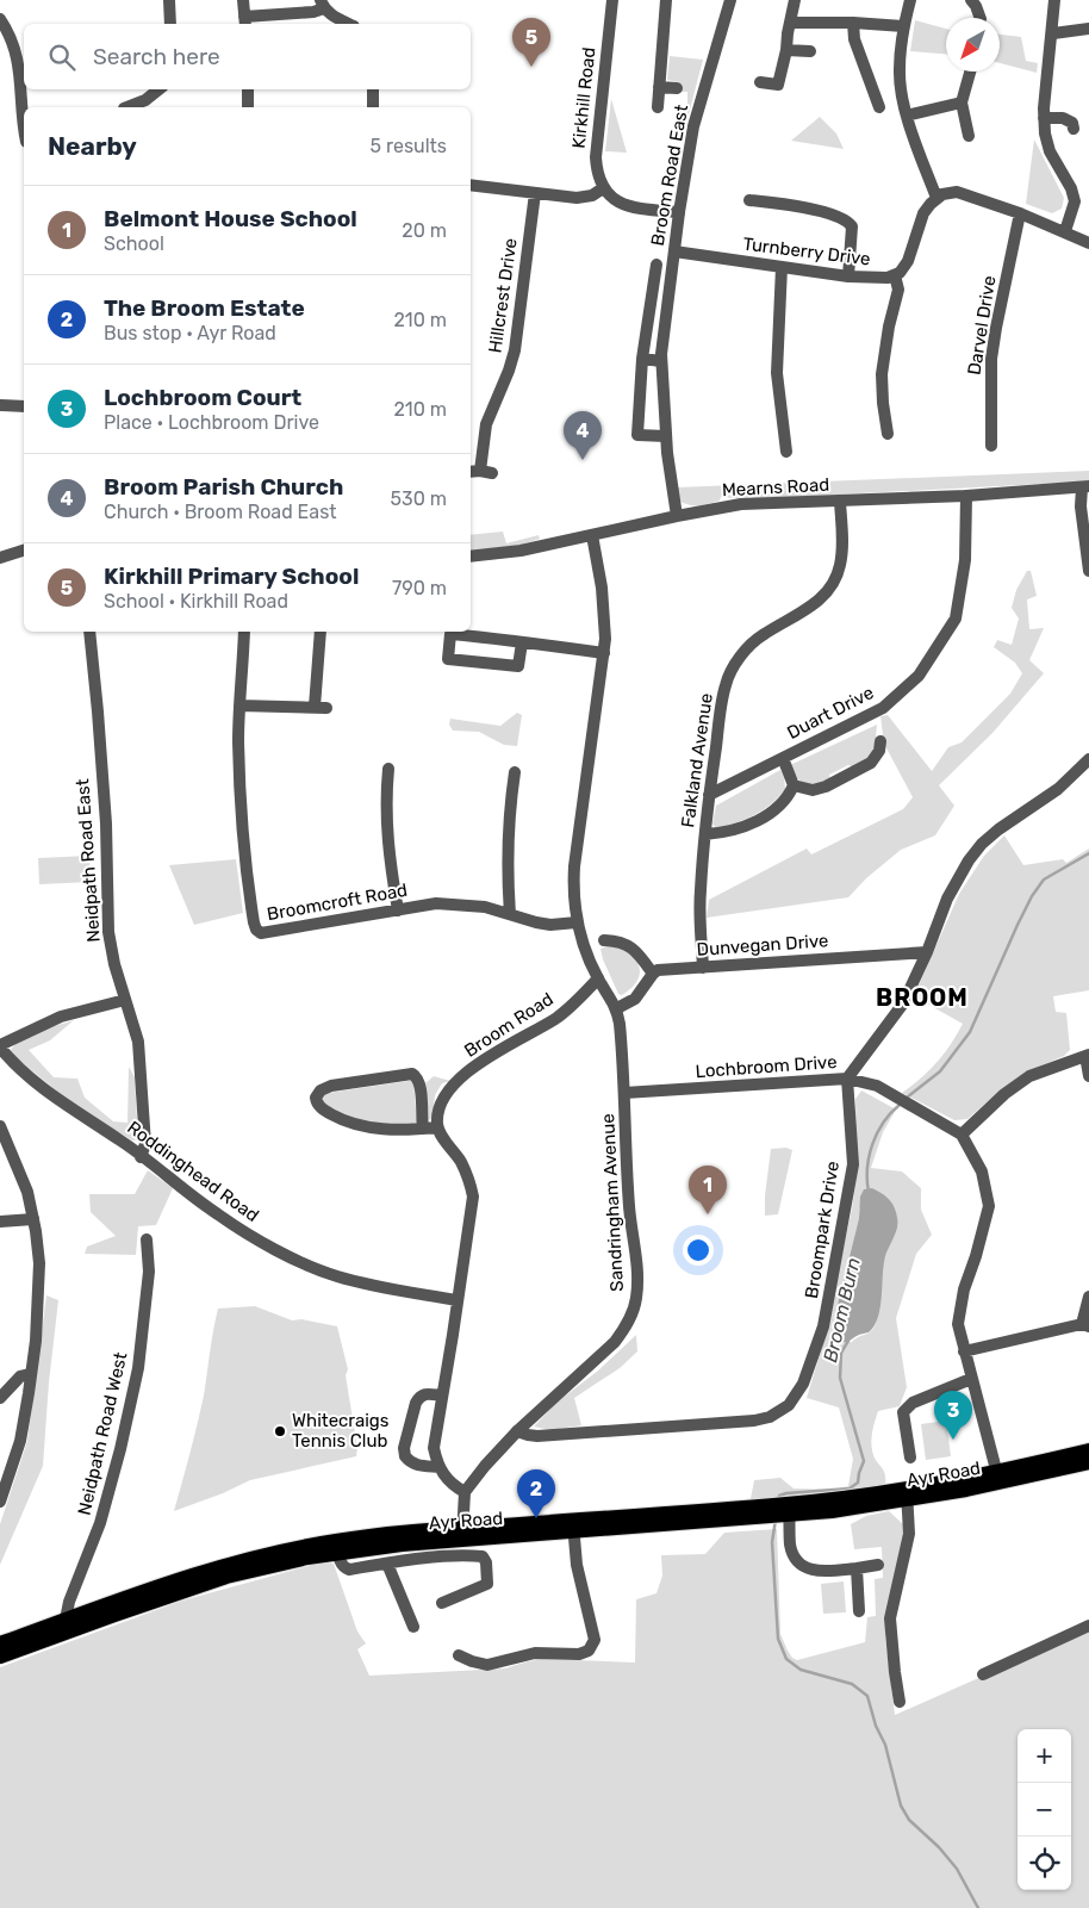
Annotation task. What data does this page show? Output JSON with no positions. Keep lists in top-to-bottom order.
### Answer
{
  "streets": {
    "main road": ["Ayr Road"],
    "street": [
      "Kirkhill Road",
      "Broom Road East",
      "Turnberry Drive",
      "Hillcrest Drive",
      "Darvel Drive",
      "Mearns Road",
      "Duart Drive",
      "Falkland Avenue",
      "Neidpath Road East",
      "Broomcroft Road",
      "Dunvegan Drive",
      "Broom Road",
      "Lochbroom Drive",
      "Roddinghead Road",
      "Sandringham Avenue",
      "Broompark Drive",
      "Neidpath Road West"
    ]
  },
  "crossings": [
    ["Broom Road East", "Turnberry Drive"],
    ["Broom Road East", "Mearns Road"],
    ["Mearns Road", "Duart Drive"],
    ["Mearns Road", "Falkland Avenue"],
    ["Duart Drive", "Falkland Avenue"],
    ["Falkland Avenue", "Dunvegan Drive"],
    ["Neidpath Road East", "Roddinghead Road"],
    ["Broom Road", "Sandringham Avenue"],
    ["Lochbroom Drive", "Sandringham Avenue"],
    ["Lochbroom Drive", "Broompark Drive"],
    ["Sandringham Avenue", "Broompark Drive"],
    ["Neidpath Road West", "Ayr Road"]
  ],
  "districts": ["BROOM"],
  "water": ["Broom Burn"],
  "places": ["Whitecraigs Tennis Club"],
  "north": "bottom left",
  "page": {
    "pins": [
      "5",
      "4",
      "1",
      "3",
      "2"
    ],
    "search": "Search here",
    "heading": ["Nearby", "5 results"],
    "list": [
      {
        "mark": "1",
        "name": "Belmont House School",
        "note": "School",
        "value": "20 m"
      },
      {
        "mark": "2",
        "name": "The Broom Estate",
        "note": "Bus stop · Ayr Road",
        "value": "210 m"
      },
      {
        "mark": "3",
        "name": "Lochbroom Court",
        "note": "Place · Lochbroom Drive",
        "value": "210 m"
      },
      {
        "mark": "4",
        "name": "Broom Parish Church",
        "note": "Church · Broom Road East",
        "value": "530 m"
      },
      {
        "mark": "5",
        "name": "Kirkhill Primary School",
        "note": "School · Kirkhill Road",
        "value": "790 m"
      }
    ],
    "map_buttons": ["+", "−"]
  }
}
